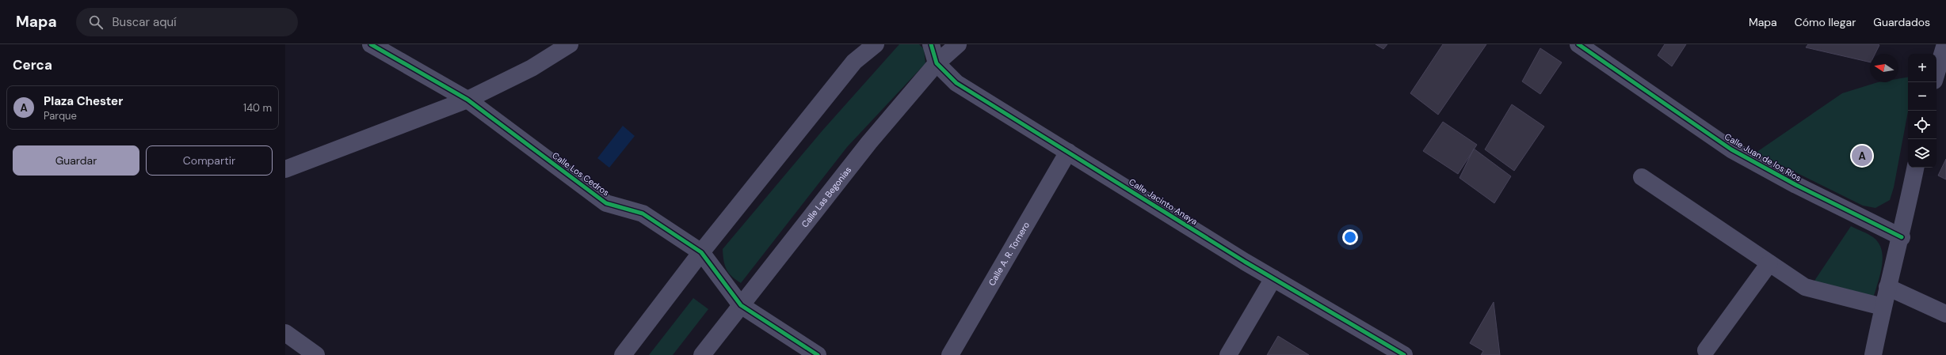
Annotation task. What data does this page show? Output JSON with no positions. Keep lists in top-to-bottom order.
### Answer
{
  "streets": {
    "street": [
      "Calle Juan de los Ríos",
      "Calle Los Cedros",
      "Calle Las Begonias",
      "Calle Jacinto Anaya",
      "Calle A. R. Tornero"
    ]
  },
  "crossings": [
    ["Calle Los Cedros", "Calle Las Begonias"],
    ["Calle Las Begonias", "Calle Jacinto Anaya"],
    ["Calle Jacinto Anaya", "Calle A. R. Tornero"]
  ],
  "north": "left",
  "page": {
    "header": "Mapa",
    "search": "Buscar aquí",
    "nav": ["Mapa", "Cómo llegar", "Guardados"],
    "heading": "Cerca",
    "map_buttons": ["+", "−"],
    "list": [
      {
        "mark": "A",
        "name": "Plaza Chester",
        "note": "Parque",
        "value": "140 m"
      }
    ],
    "buttons": ["Guardar", "Compartir"],
    "pins": "A"
  }
}
